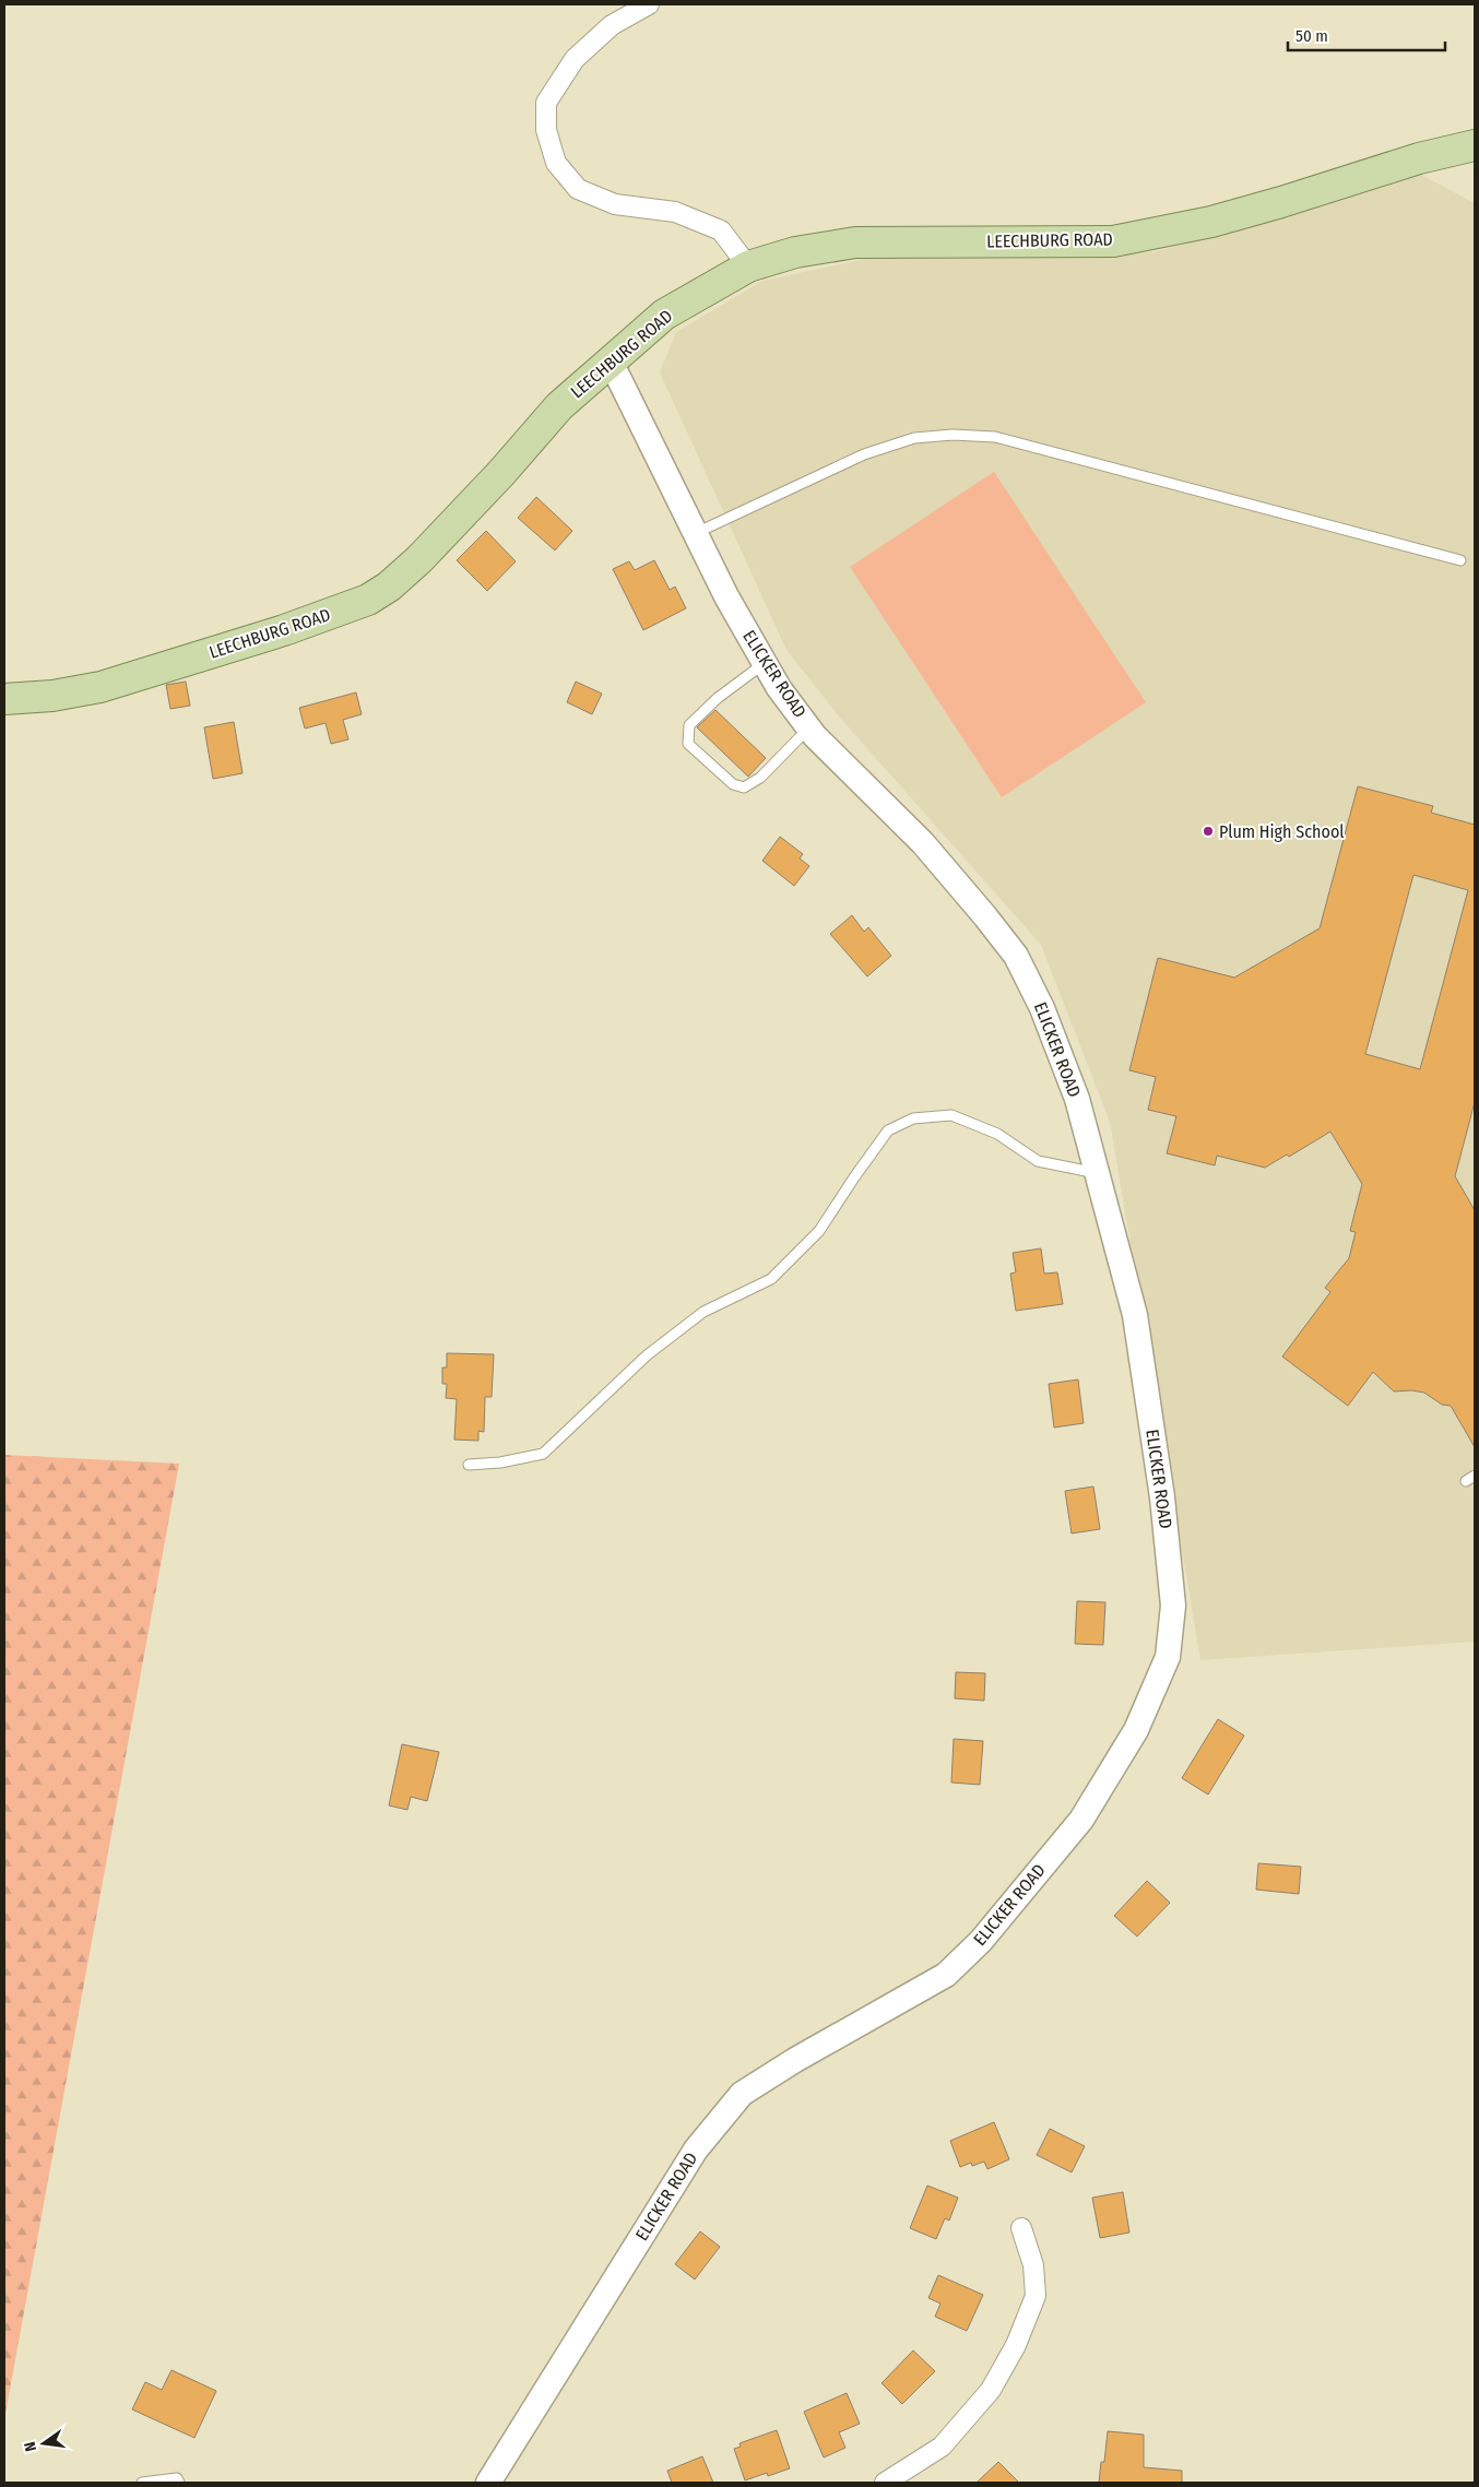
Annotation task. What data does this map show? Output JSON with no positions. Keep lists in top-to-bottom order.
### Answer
{
  "streets": {
    "main road": ["LEECHBURG ROAD"],
    "street": ["ELICKER ROAD"]
  },
  "crossings": [
    ["LEECHBURG ROAD", "ELICKER ROAD"]
  ],
  "places": ["Plum High School"],
  "scale_bar": "50 m",
  "north": "left"
}
